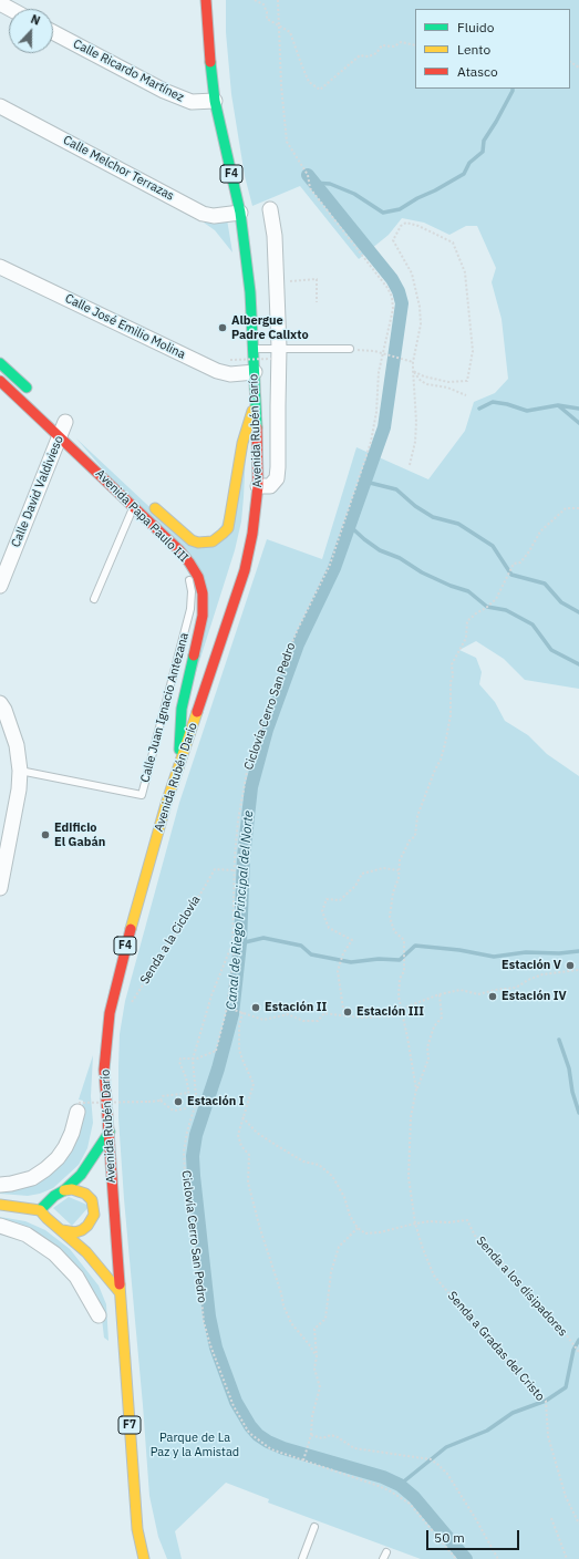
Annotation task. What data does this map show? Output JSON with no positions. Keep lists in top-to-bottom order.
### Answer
{
  "streets": {
    "main road": [
      "F4",
      "Avenida Rubén Darío",
      "Avenida Papa Paulo III",
      "F7"
    ],
    "street": [
      "Calle Ricardo Martínez",
      "Calle Melchor Terrazas",
      "Calle José Emilio Molina",
      "Calle David Valdivieso"
    ],
    "lane": ["Calle Juan Ignacio Antezana"],
    "path": [
      "Ciclovía Cerro San Pedro",
      "Senda a la Ciclovía",
      "Senda a los disipadores",
      "Senda a Gradas del Cristo"
    ]
  },
  "crossings": [
    ["Calle Ricardo Martínez", "Avenida Rubén Darío"],
    ["Calle Melchor Terrazas", "Avenida Rubén Darío"],
    ["Calle José Emilio Molina", "Avenida Rubén Darío"],
    ["Avenida Rubén Darío", "Avenida Papa Paulo III"],
    ["Calle David Valdivieso", "Avenida Papa Paulo III"],
    ["Avenida Papa Paulo III", "Calle Juan Ignacio Antezana"],
    ["Ciclovía Cerro San Pedro", "Senda a la Ciclovía"],
    ["Senda a los disipadores", "Senda a Gradas del Cristo"]
  ],
  "water": ["Canal de Riego Principal del Norte"],
  "parks": ["Parque de La Paz y la Amistad"],
  "places": [
    "Albergue Padre Calixto",
    "Edificio El Gabán",
    "Estación V",
    "Estación IV",
    "Estación II",
    "Estación III",
    "Estación I"
  ],
  "legend": ["Fluido", "Lento", "Atasco"],
  "scale_bar": "50 m",
  "north": "top"
}
